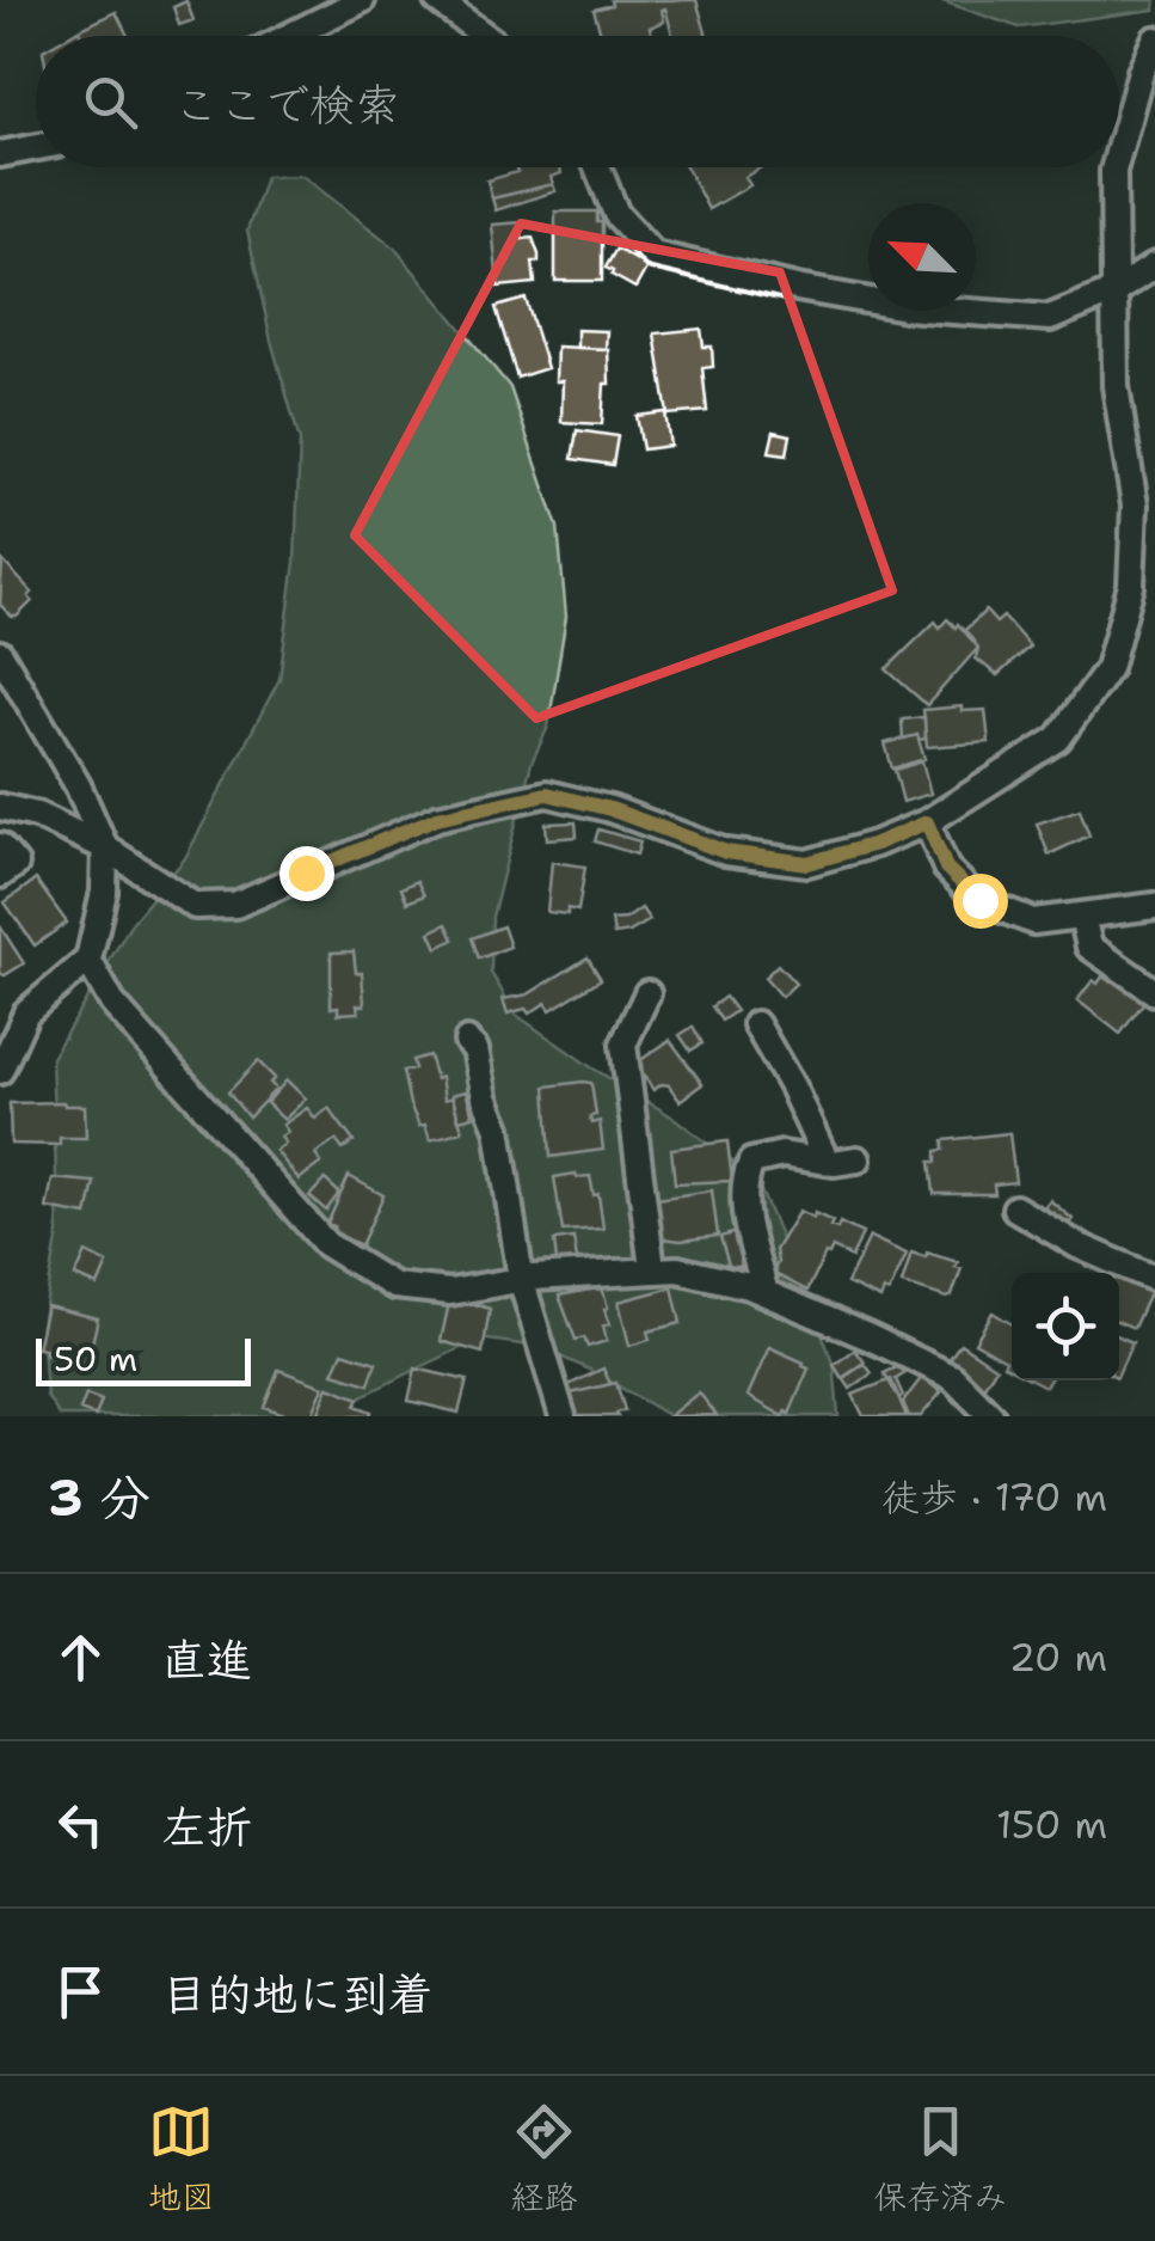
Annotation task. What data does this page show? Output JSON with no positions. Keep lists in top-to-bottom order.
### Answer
{
  "scale_bar": "50 m",
  "north": "top left",
  "page": {
    "search": "ここで検索",
    "scale": "50 m",
    "heading": ["3 分", "徒歩 · 170 m"],
    "list": [
      ["直進", "20 m"],
      ["左折", "150 m"],
      "目的地に到着"
    ],
    "nav": ["地図", "経路", "保存済み"]
  }
}
